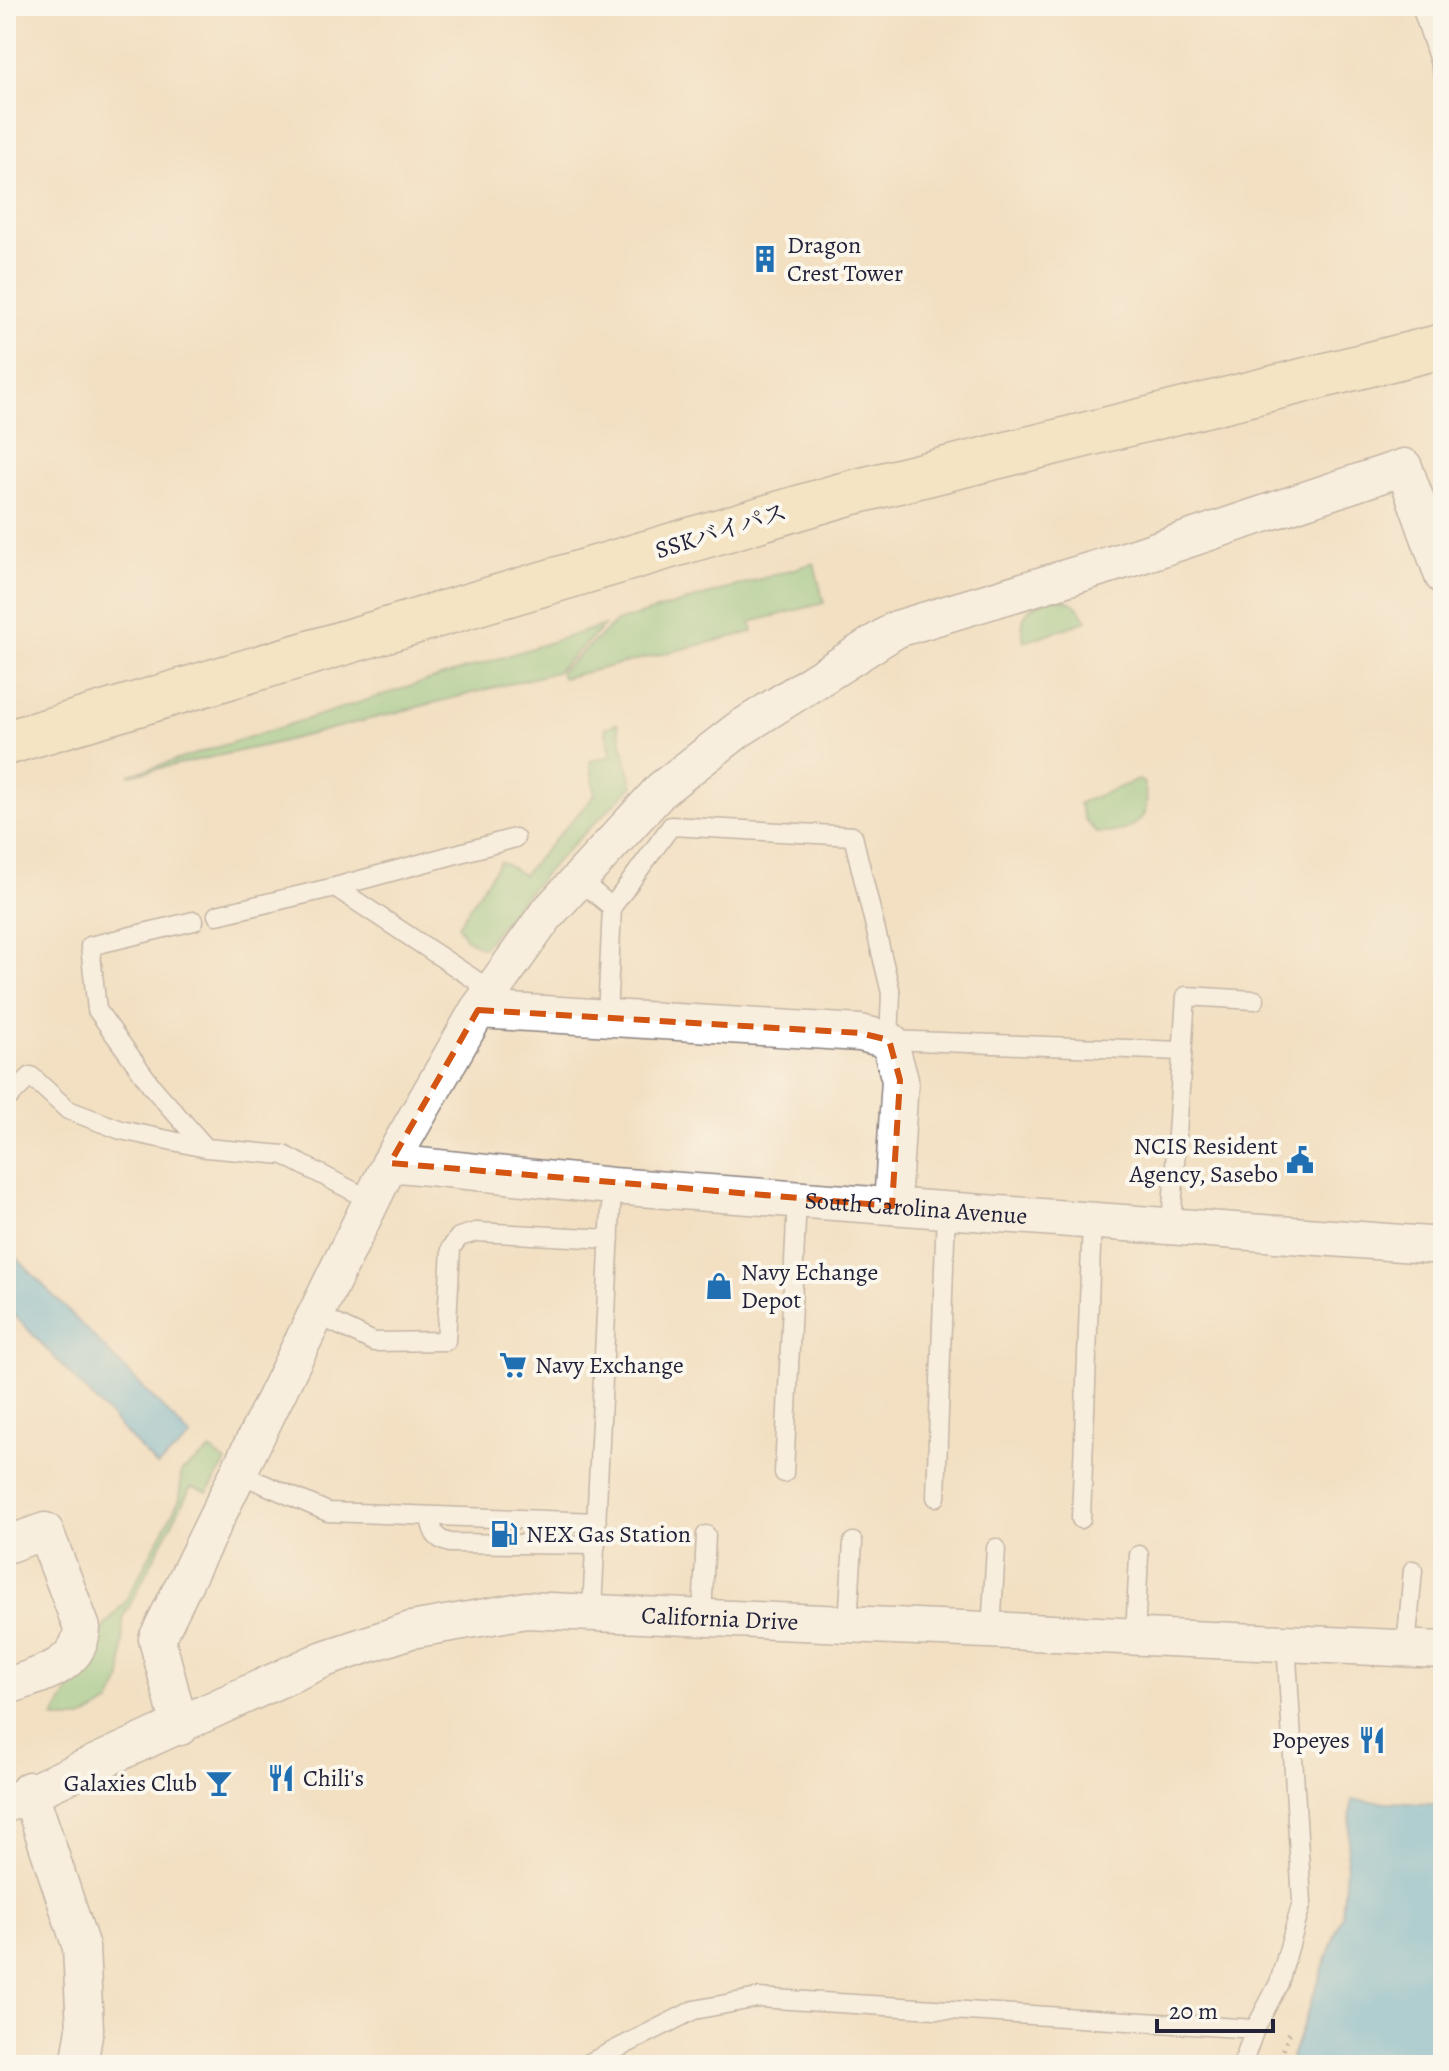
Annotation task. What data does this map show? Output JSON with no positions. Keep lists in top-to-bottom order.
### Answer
{
  "streets": {
    "street": ["SSKバイパス", "South Carolina Avenue", "California Drive"]
  },
  "places": {
    "building": ["Dragon Crest Tower"],
    "public building": ["NCIS Resident Agency, Sasebo"],
    "shop": ["Navy Echange Depot"],
    "supermarket": ["Navy Exchange"],
    "fuel station": ["NEX Gas Station"],
    "restaurant": ["Popeyes", "Chili's"],
    "bar": ["Galaxies Club"]
  },
  "scale_bar": "20 m"
}
